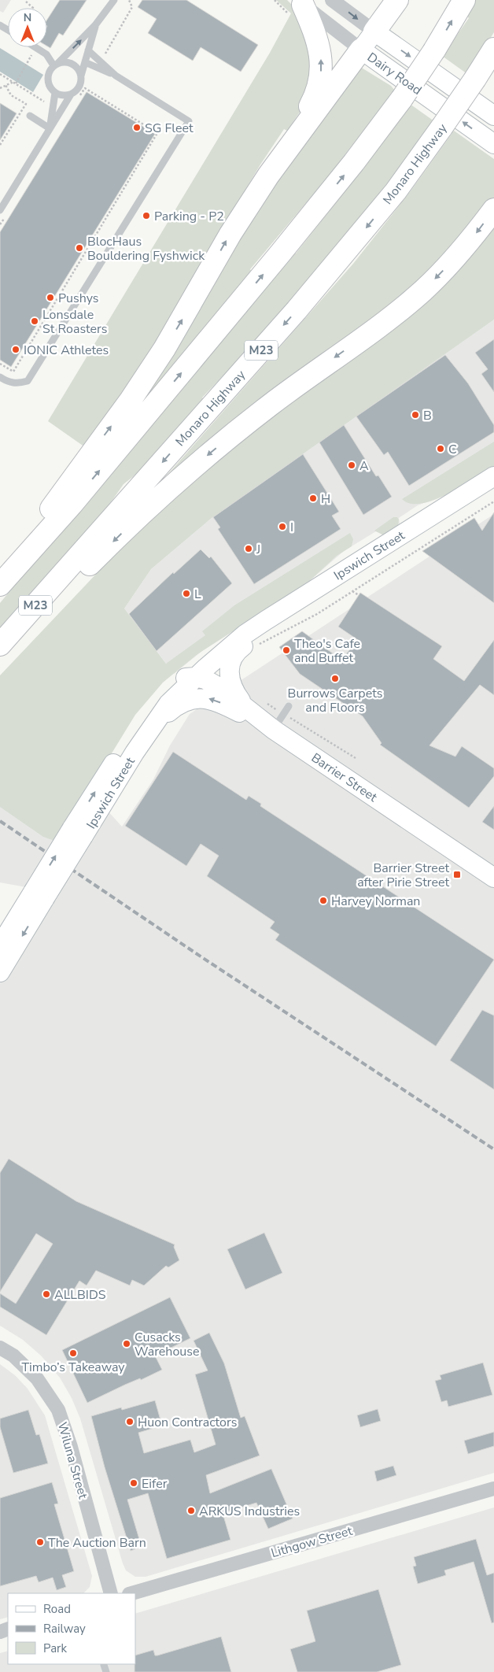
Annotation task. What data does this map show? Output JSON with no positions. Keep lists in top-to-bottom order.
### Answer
{
  "streets": {
    "highway": ["Monaro Highway", "M23"],
    "main road": ["Dairy Road", "Ipswich Street", "Barrier Street"],
    "street": ["Wiluna Street", "Lithgow Street"]
  },
  "crossings": [
    ["Ipswich Street", "Barrier Street"]
  ],
  "places": {
    "other": [
      "SG Fleet",
      "Parking - P2",
      "BlocHaus Bouldering Fyshwick",
      "Pushys",
      "Lonsdale St Roasters",
      "IONIC Athletes",
      "B",
      "C",
      "A",
      "H",
      "I",
      "J",
      "L",
      "Theo's Cafe and Buffet",
      "Burrows Carpets and Floors",
      "Harvey Norman",
      "ALLBIDS",
      "Cusacks Warehouse",
      "Timbo’s Takeaway",
      "Huon Contractors",
      "Eifer",
      "ARKUS Industries",
      "The Auction Barn"
    ],
    "transit": ["Barrier Street after Pirie Street"]
  },
  "legend": ["Road", "Railway", "Park"],
  "north": "top"
}
